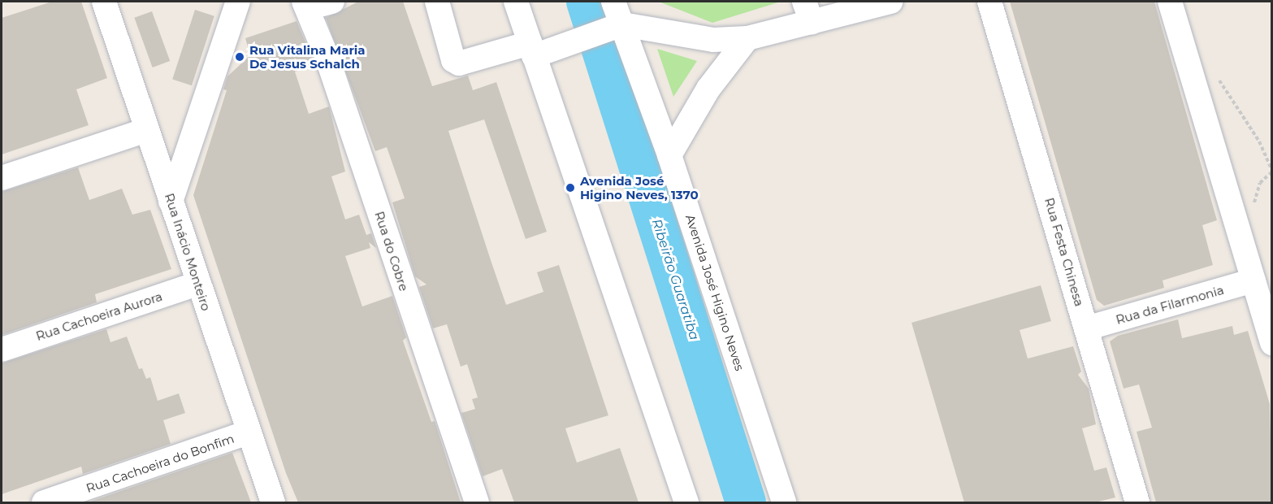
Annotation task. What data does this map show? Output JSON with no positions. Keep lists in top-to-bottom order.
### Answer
{
  "streets": {
    "street": [
      "Rua do Cobre",
      "Rua Inácio Monteiro",
      "Rua Festa Chinesa",
      "Avenida José Higino Neves",
      "Rua da Filarmonia",
      "Rua Cachoeira Aurora",
      "Rua Cachoeira do Bonfim"
    ]
  },
  "crossings": [
    ["Rua Inácio Monteiro", "Rua Cachoeira Aurora"],
    ["Rua Inácio Monteiro", "Rua Cachoeira do Bonfim"],
    ["Rua Festa Chinesa", "Rua da Filarmonia"]
  ],
  "water": ["Ribeirão Guaratiba"],
  "places": ["Rua Vitalina Maria De Jesus Schalch", "Avenida José Higino Neves, 1370"]
}
